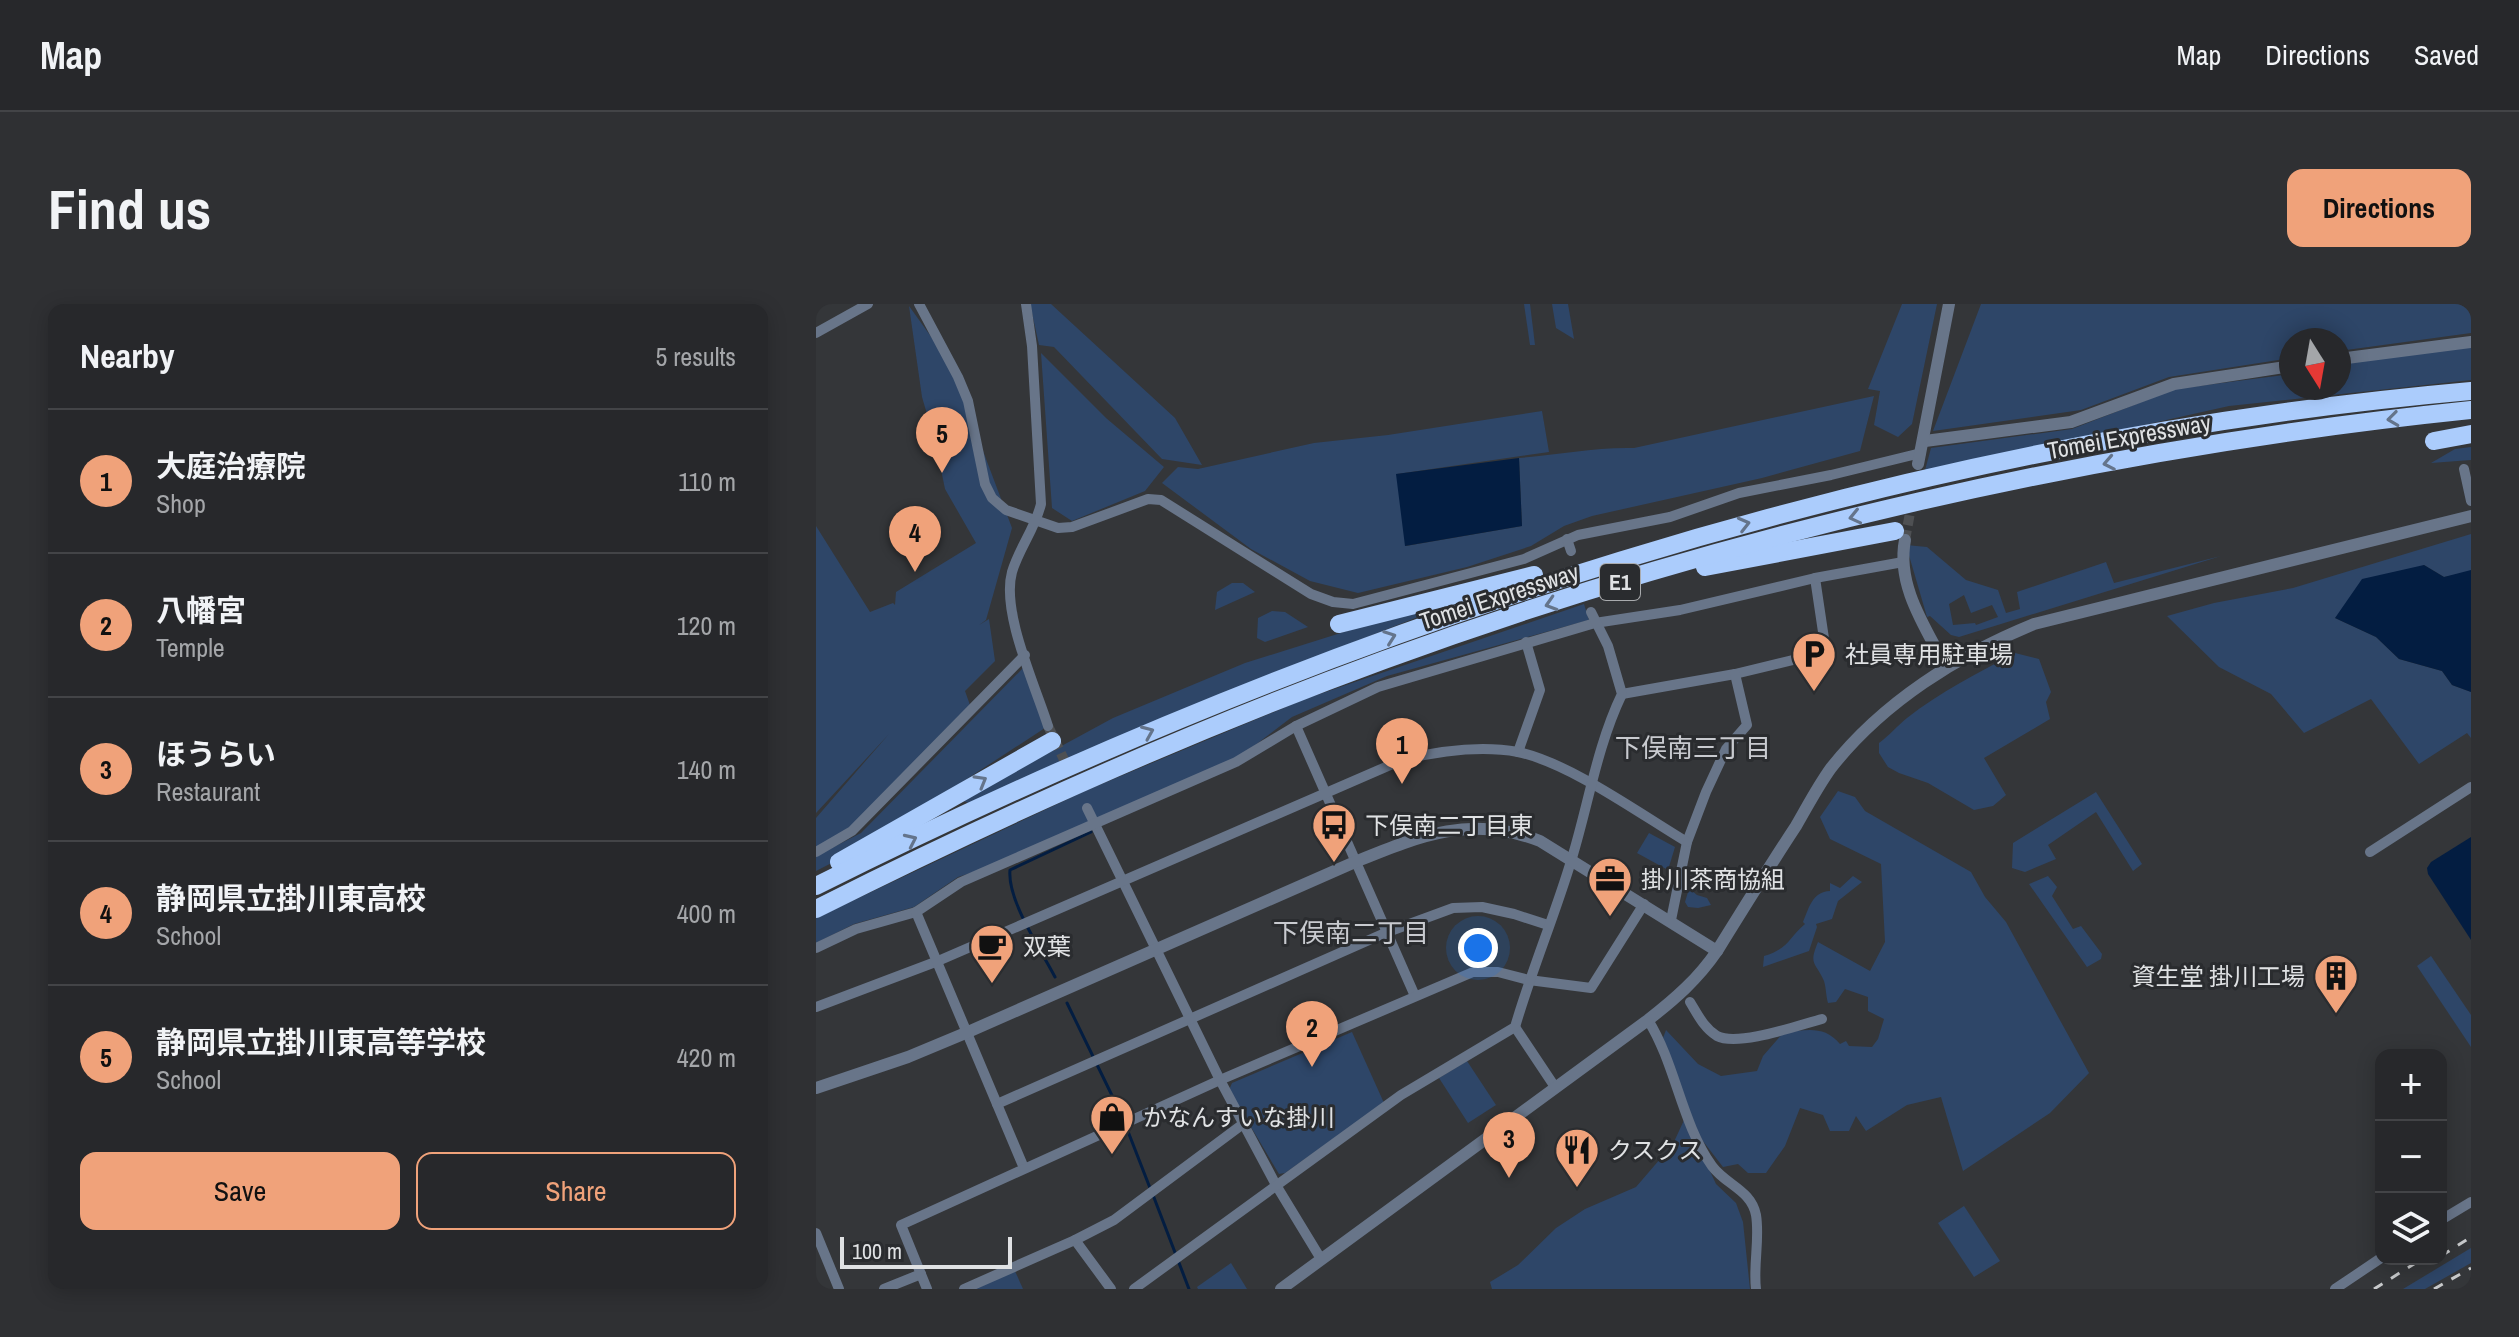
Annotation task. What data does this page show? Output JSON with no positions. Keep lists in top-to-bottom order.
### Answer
{
  "streets": {
    "highway": ["Tomei Expressway", "E1"]
  },
  "districts": ["下俣南三丁目", "下俣南二丁目"],
  "places": {
    "parking": ["社員専用駐車場"],
    "bus stop": ["下俣南二丁目東"],
    "office": ["掛川茶商協組"],
    "cafe": ["双葉"],
    "building": ["資生堂 掛川工場"],
    "shop": ["かなんすいな掛川"],
    "restaurant": ["クスクス"]
  },
  "scale_bar": "100 m",
  "north": "bottom",
  "page": {
    "header": "Map",
    "nav": ["Map", "Directions", "Saved"],
    "buttons": [
      "Directions",
      ["Save", "Share"]
    ],
    "title": "Find us",
    "heading": ["Nearby", "5 results"],
    "pins": [
      "5",
      "4",
      "1",
      "2",
      "3"
    ],
    "list": [
      {
        "mark": "1",
        "name": "大庭治療院",
        "note": "Shop",
        "value": "110 m"
      },
      {
        "mark": "2",
        "name": "八幡宮",
        "note": "Temple",
        "value": "120 m"
      },
      {
        "mark": "3",
        "name": "ほうらい",
        "note": "Restaurant",
        "value": "140 m"
      },
      {
        "mark": "4",
        "name": "静岡県立掛川東高校",
        "note": "School",
        "value": "400 m"
      },
      {
        "mark": "5",
        "name": "静岡県立掛川東高等学校",
        "note": "School",
        "value": "420 m"
      }
    ],
    "map_buttons": ["+", "−"],
    "scale": "100 m"
  }
}
